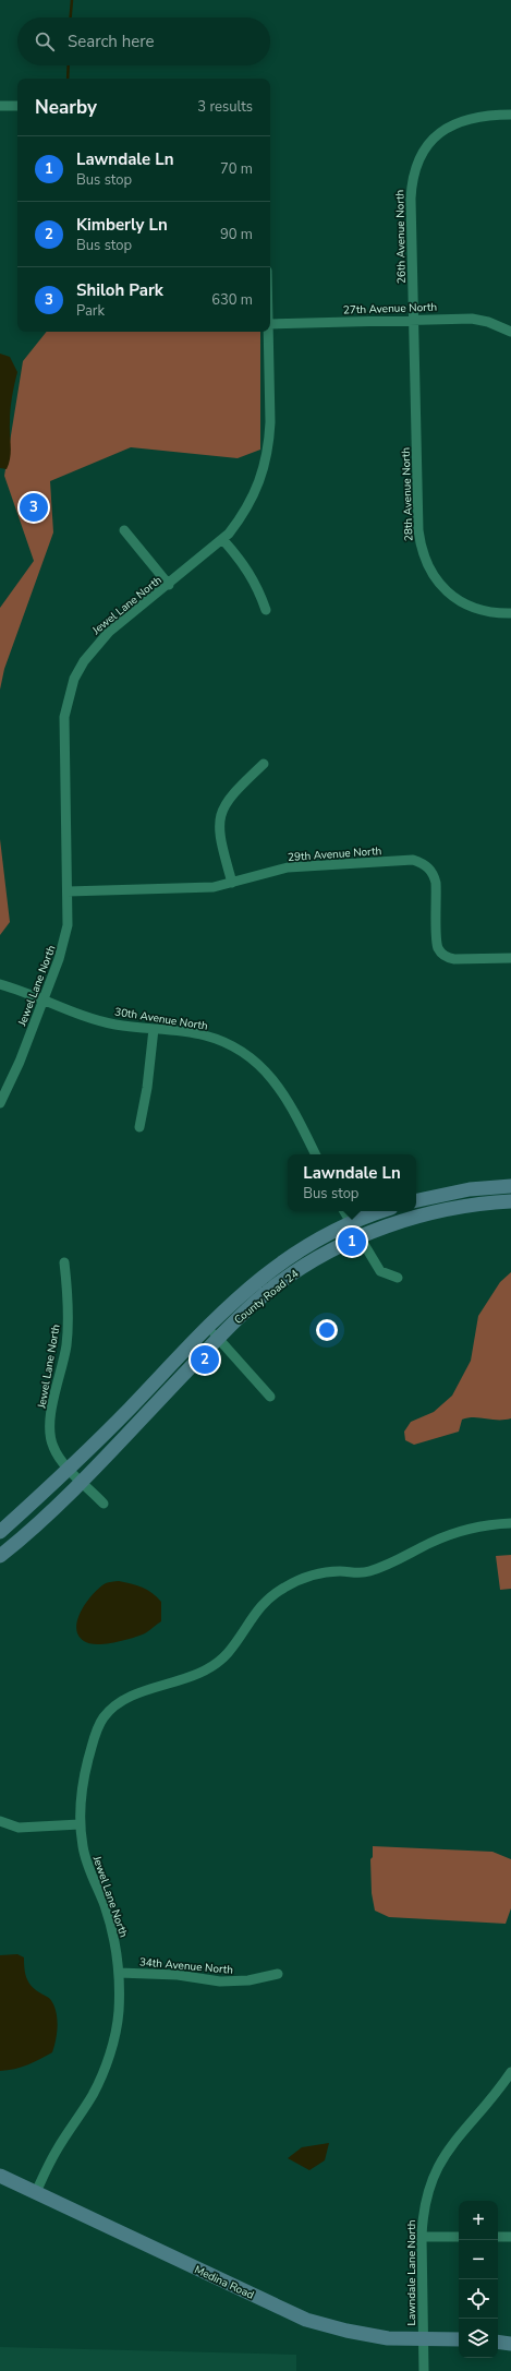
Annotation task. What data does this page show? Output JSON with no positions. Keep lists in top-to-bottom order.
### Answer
{
  "streets": {
    "street": [
      "26th Avenue North",
      "27th Avenue North",
      "28th Avenue North",
      "Jewel Lane North",
      "29th Avenue North",
      "30th Avenue North",
      "County Road 24",
      "34th Avenue North",
      "Lawndale Lane North",
      "Medina Road"
    ]
  },
  "crossings": [
    ["26th Avenue North", "27th Avenue North"],
    ["26th Avenue North", "28th Avenue North"],
    ["27th Avenue North", "28th Avenue North"],
    ["Jewel Lane North", "29th Avenue North"],
    ["Jewel Lane North", "30th Avenue North"],
    ["Jewel Lane North", "County Road 24"],
    ["Jewel Lane North", "34th Avenue North"],
    ["Jewel Lane North", "Medina Road"],
    ["Lawndale Lane North", "Medina Road"]
  ],
  "page": {
    "search": "Search here",
    "heading": ["Nearby", "3 results"],
    "list": [
      {
        "mark": "1",
        "name": "Lawndale Ln",
        "note": "Bus stop",
        "value": "70 m"
      },
      {
        "mark": "2",
        "name": "Kimberly Ln",
        "note": "Bus stop",
        "value": "90 m"
      },
      {
        "mark": "3",
        "name": "Shiloh Park",
        "note": "Park",
        "value": "630 m"
      }
    ],
    "pins": ["3", "1", "2"],
    "popup": ["Lawndale Ln", "Bus stop"],
    "map_buttons": ["+", "−"]
  }
}
